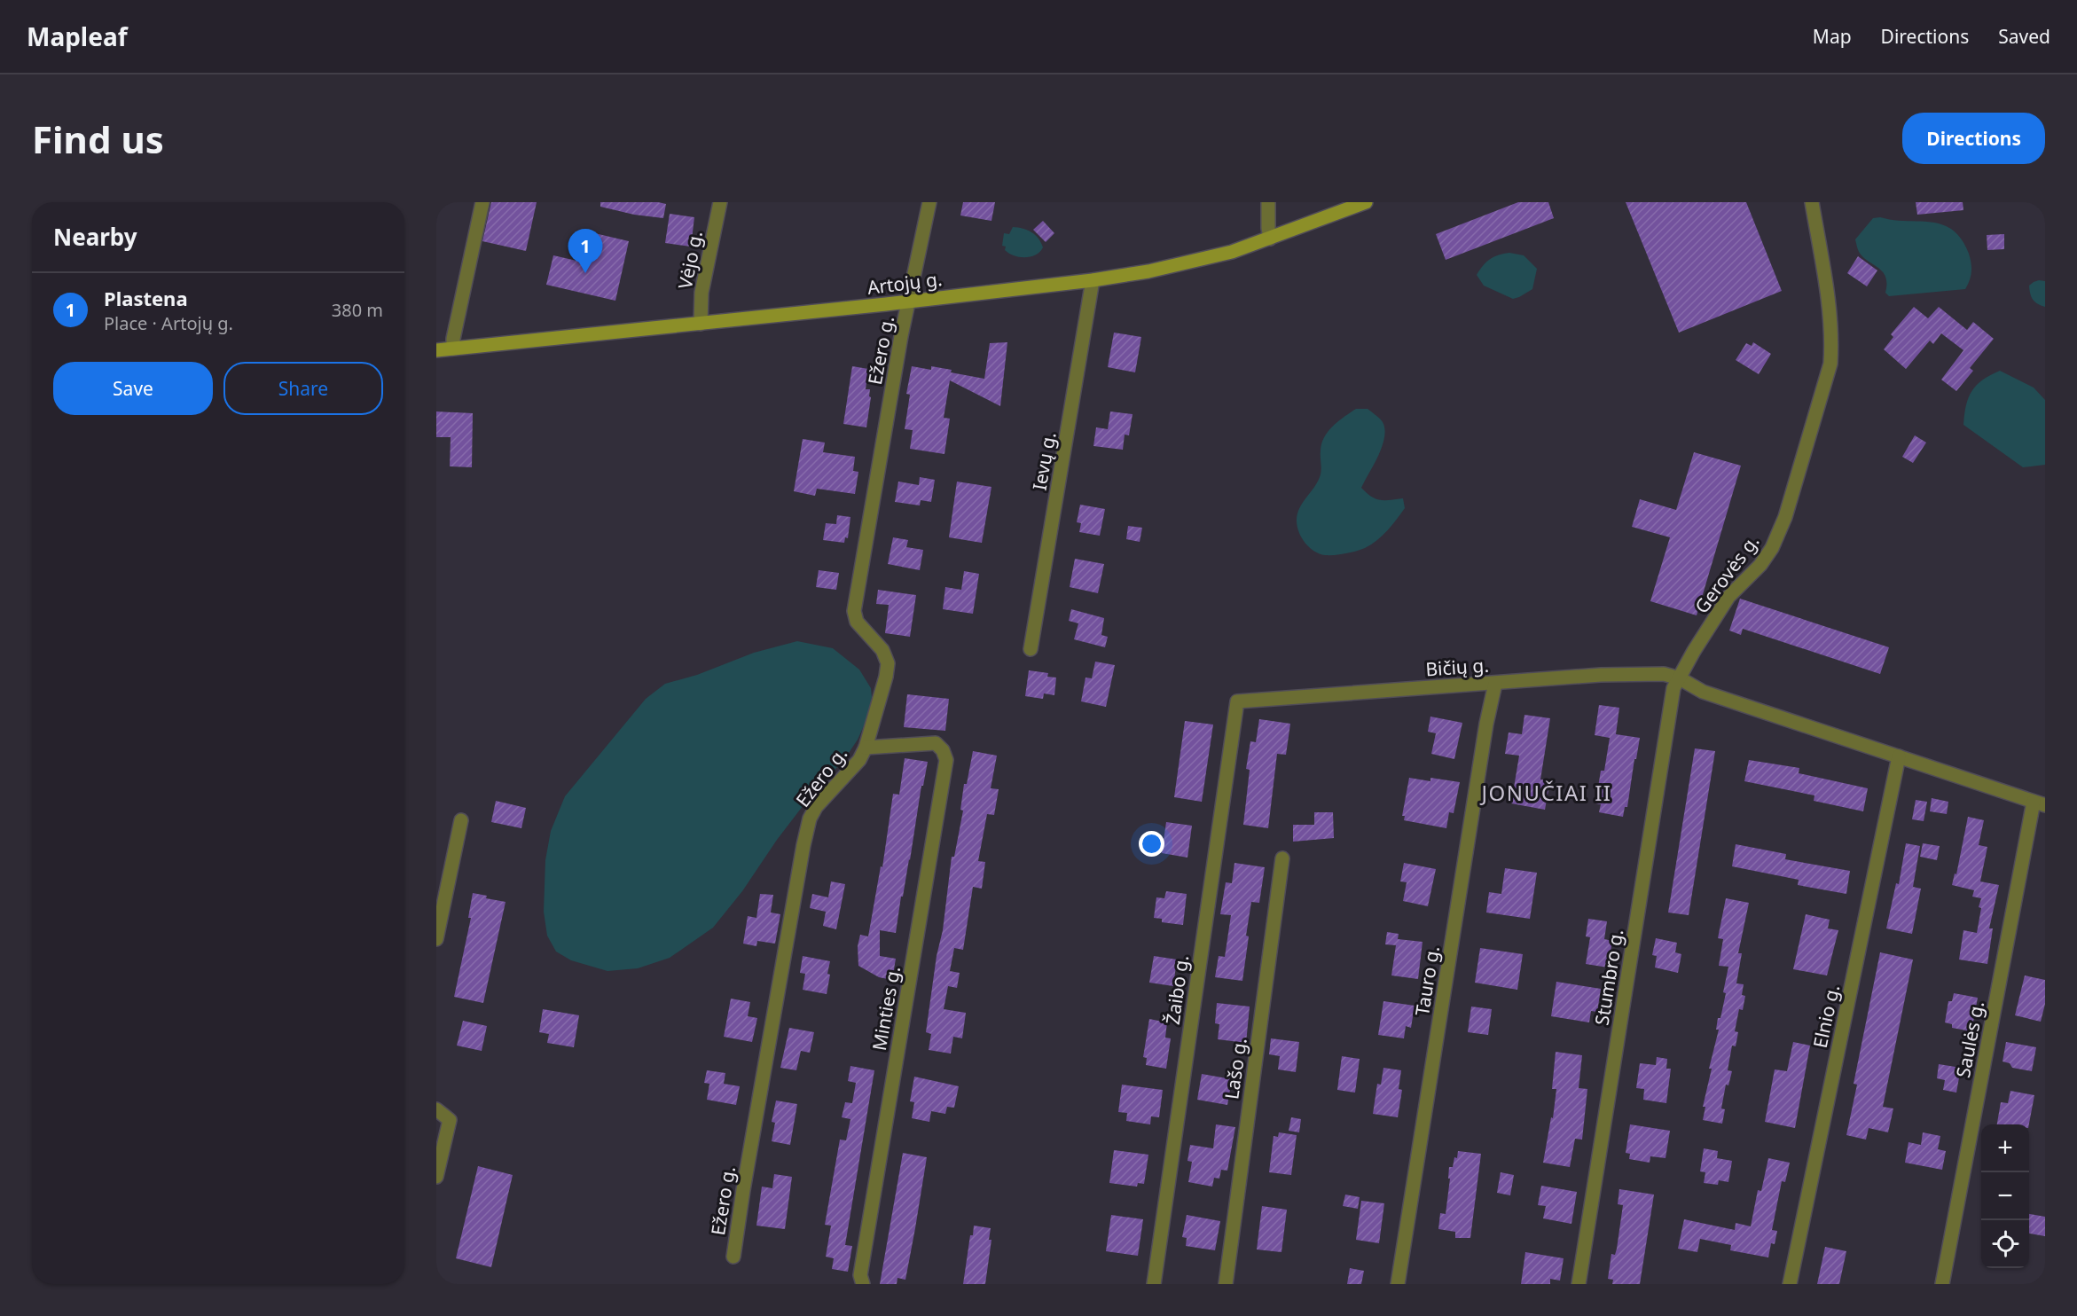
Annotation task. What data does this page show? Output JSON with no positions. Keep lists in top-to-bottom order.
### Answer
{
  "streets": {
    "main road": ["Artojų g."],
    "street": [
      "Vėjo g.",
      "Ežero g.",
      "Ievų g.",
      "Gerovės g.",
      "Bičių g.",
      "Stumbro g.",
      "Tauro g.",
      "Žaibo g.",
      "Minties g.",
      "Elnio g.",
      "Saulės g.",
      "Lašo g."
    ]
  },
  "crossings": [
    ["Vėjo g.", "Artojų g."],
    ["Artojų g.", "Ežero g."],
    ["Artojų g.", "Ievų g."],
    ["Ežero g.", "Minties g."],
    ["Gerovės g.", "Bičių g."],
    ["Gerovės g.", "Stumbro g."],
    ["Bičių g.", "Stumbro g."],
    ["Bičių g.", "Tauro g."],
    ["Bičių g.", "Žaibo g."]
  ],
  "districts": ["JONUČIAI II"],
  "page": {
    "header": "Mapleaf",
    "nav": ["Map", "Directions", "Saved"],
    "buttons": [
      "Directions",
      ["Save", "Share"]
    ],
    "title": "Find us",
    "heading": "Nearby",
    "pins": "1",
    "list": [
      {
        "mark": "1",
        "name": "Plastena",
        "note": "Place · Artojų g.",
        "value": "380 m"
      }
    ],
    "map_buttons": ["+", "−"]
  }
}
